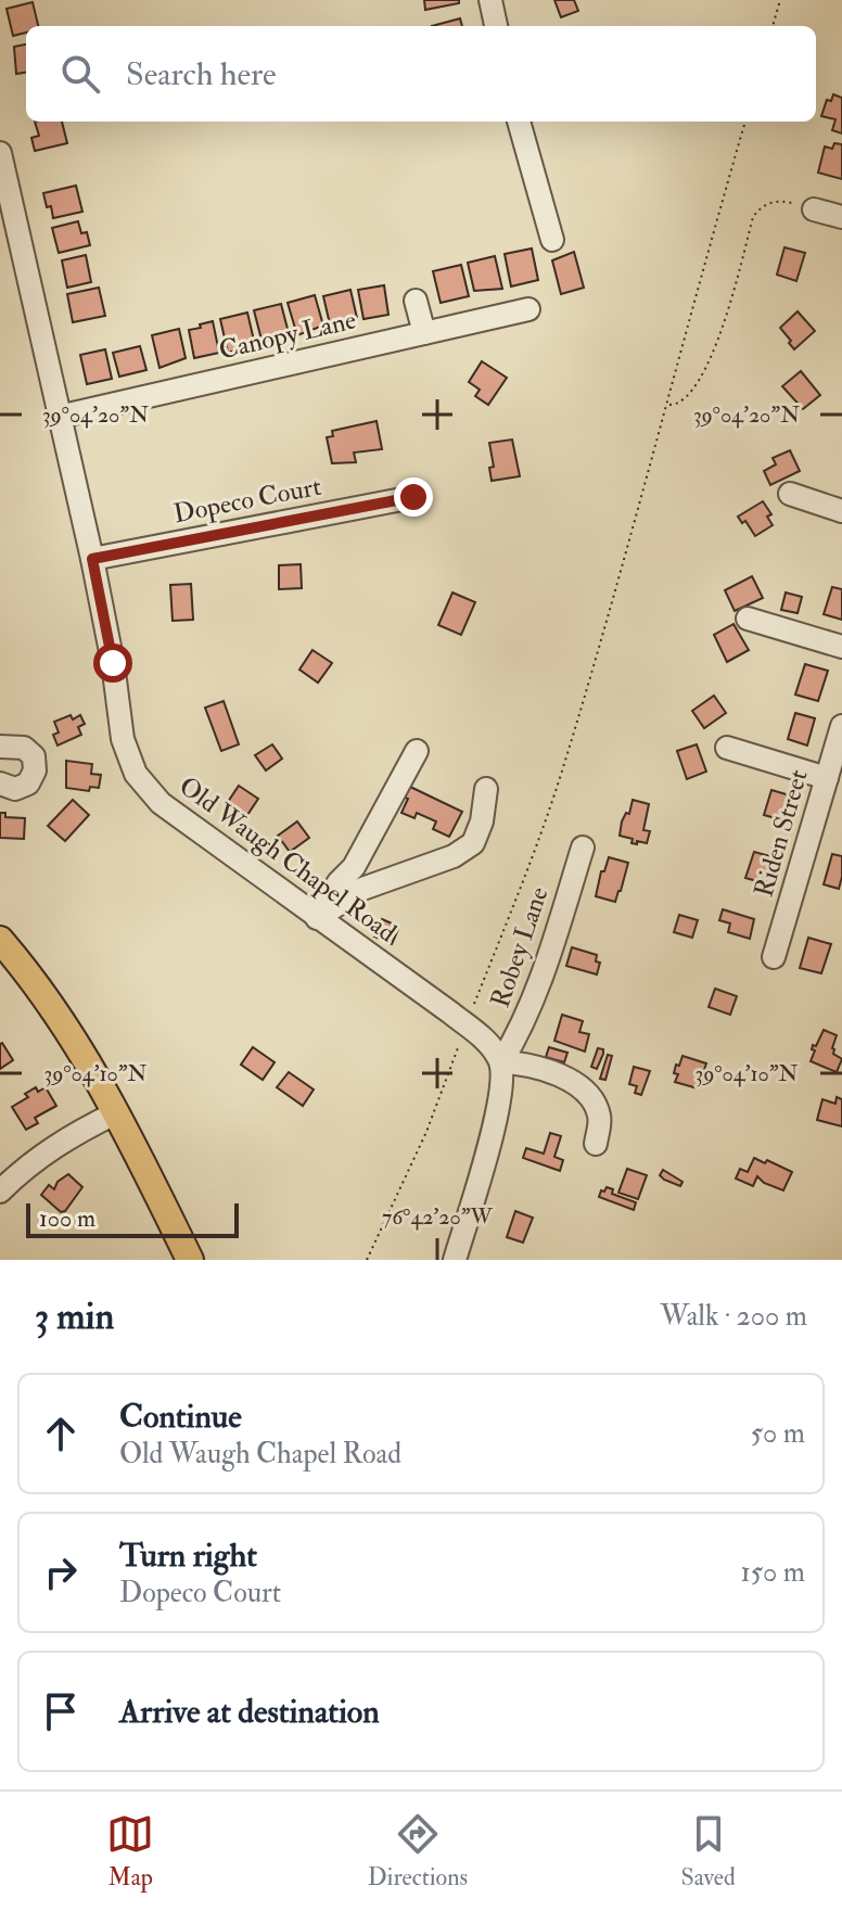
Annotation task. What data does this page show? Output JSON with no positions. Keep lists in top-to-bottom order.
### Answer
{
  "streets": {
    "street": [
      "Canopy Lane",
      "Dopeco Court",
      "Riden Street",
      "Old Waugh Chapel Road",
      "Robey Lane"
    ]
  },
  "crossings": [
    ["Canopy Lane", "Old Waugh Chapel Road"],
    ["Dopeco Court", "Old Waugh Chapel Road"],
    ["Old Waugh Chapel Road", "Robey Lane"]
  ],
  "scale_bar": "100 m",
  "page": {
    "search": "Search here",
    "scale": "100 m",
    "heading": ["3 min", "Walk · 200 m"],
    "list": [
      ["Continue", "Old Waugh Chapel Road", "50 m"],
      ["Turn right", "Dopeco Court", "150 m"],
      "Arrive at destination"
    ],
    "nav": ["Map", "Directions", "Saved"]
  },
  "coordinates": ["39°04'20\"N", "39°04'10\"N", "76°42'20\"W"]
}
